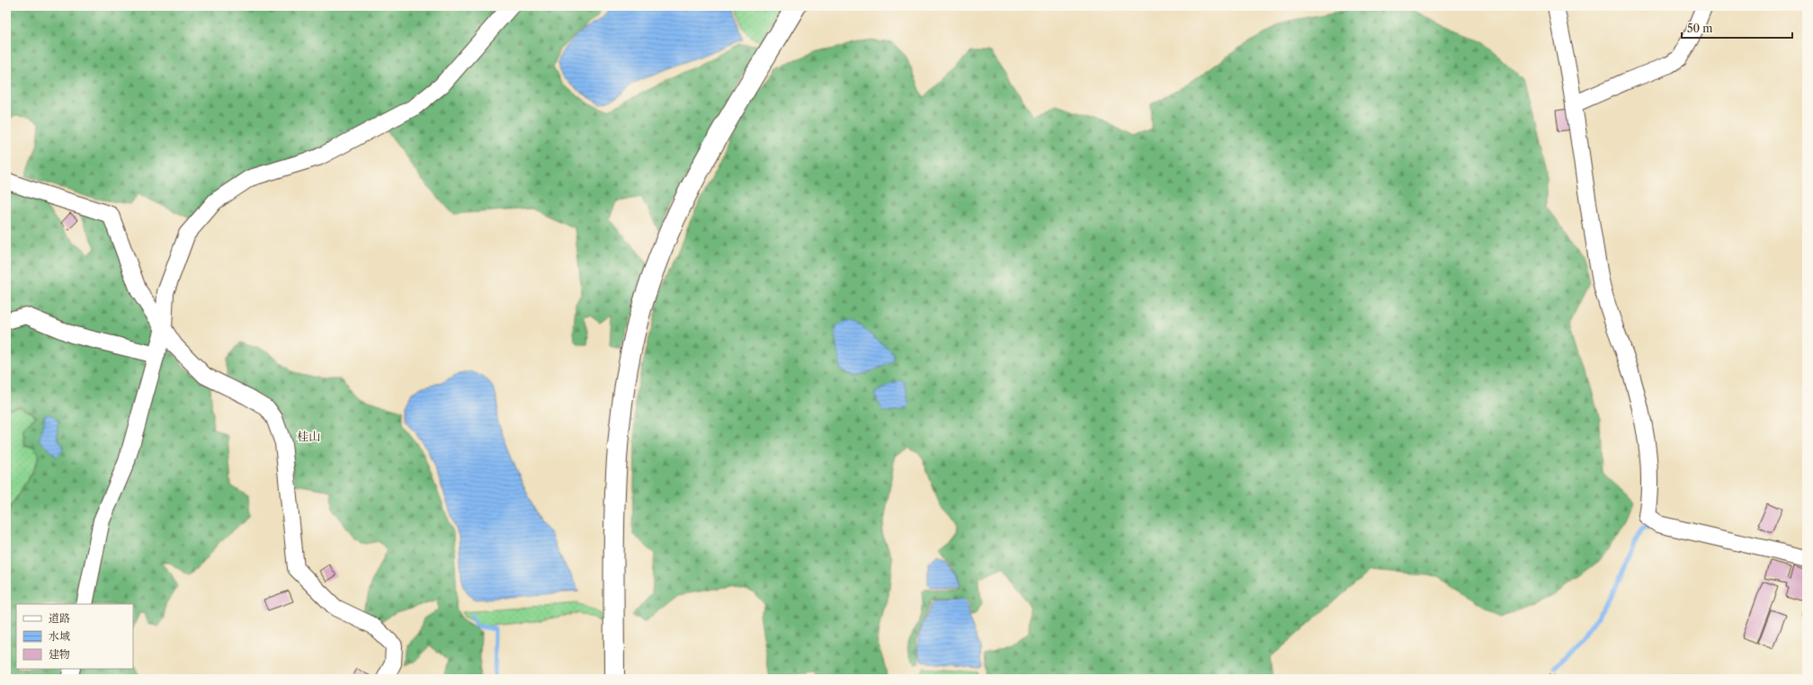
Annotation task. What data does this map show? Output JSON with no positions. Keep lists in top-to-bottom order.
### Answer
{
  "districts": ["桂山"],
  "legend": ["道路", "水域", "建物"],
  "scale_bar": "50 m"
}
